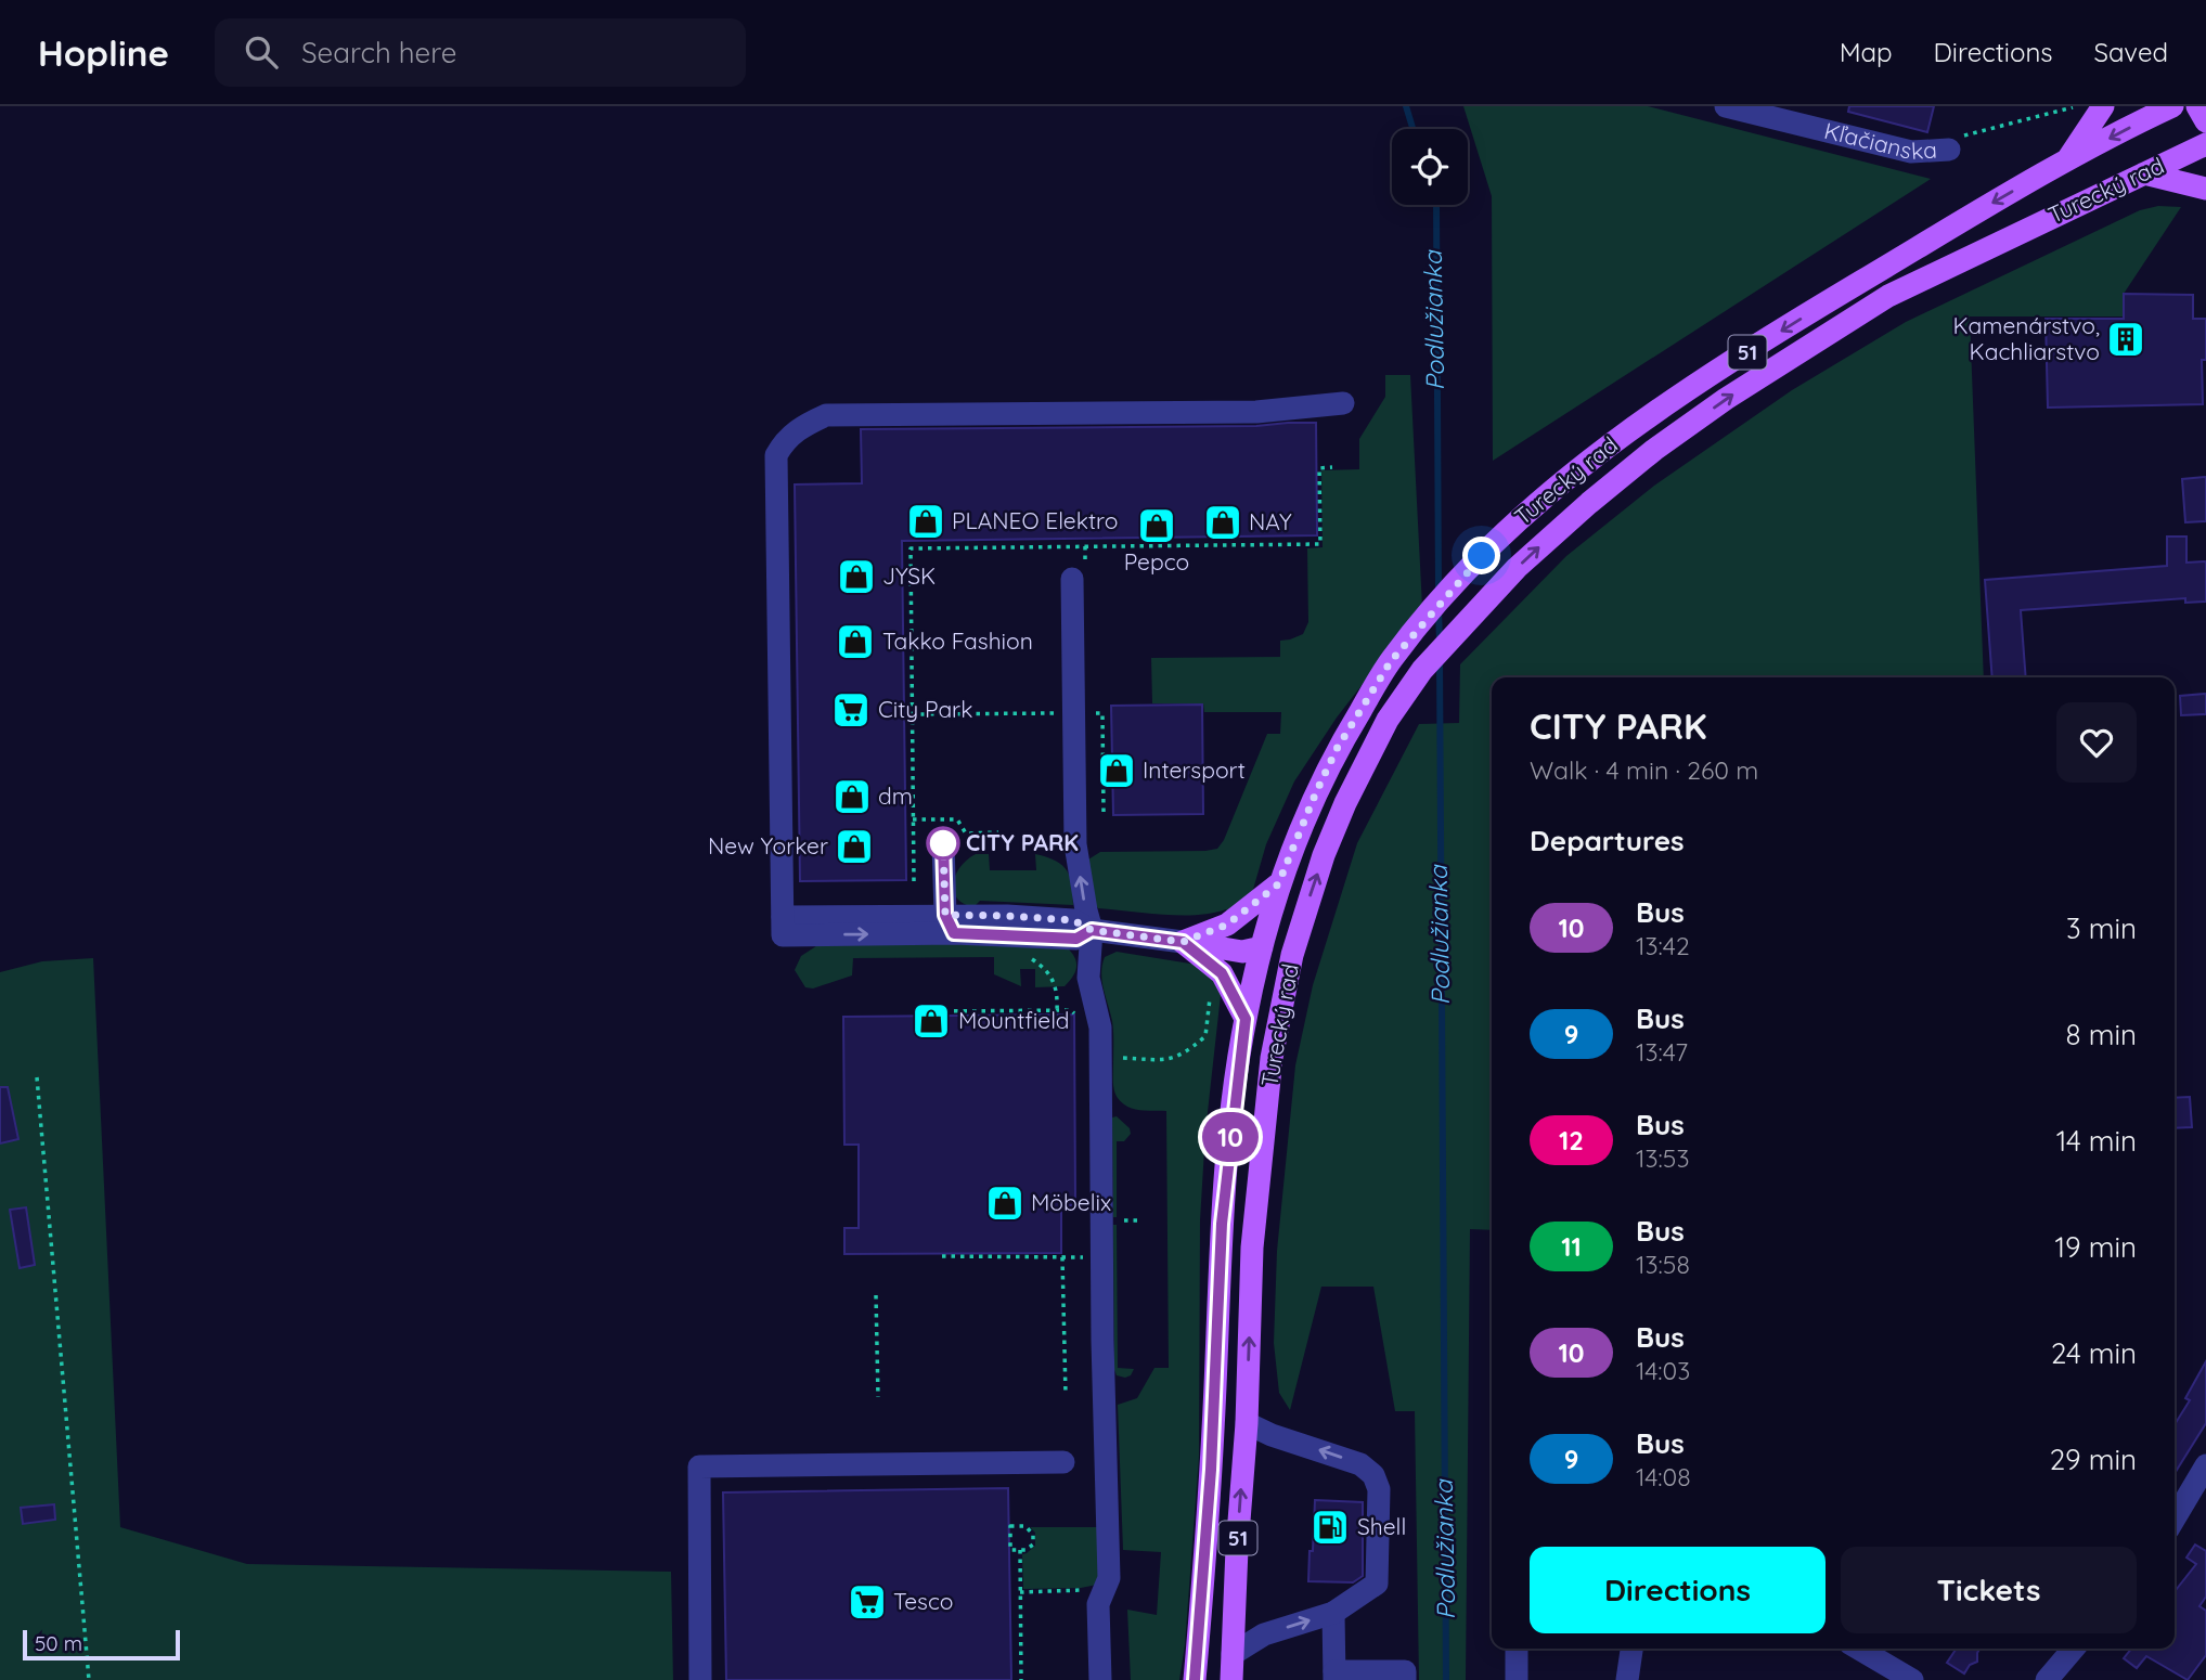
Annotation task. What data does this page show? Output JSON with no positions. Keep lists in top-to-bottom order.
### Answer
{
  "streets": {
    "main road": ["Turecký rad", "51"],
    "street": ["Kľačianska"]
  },
  "water": ["Podlužianka"],
  "places": {
    "building": ["Kamenárstvo, Kachliarstvo"],
    "shop": [
      "PLANEO Elektro",
      "NAY",
      "Pepco",
      "JYSK",
      "Takko Fashion",
      "Intersport",
      "dm",
      "New Yorker",
      "Mountfield",
      "Möbelix"
    ],
    "supermarket": ["City Park", "Tesco"],
    "other": ["CITY PARK"],
    "fuel station": ["Shell"]
  },
  "lines": ["bus line 10"],
  "scale_bar": "50 m",
  "page": {
    "header": "Hopline",
    "search": "Search here",
    "nav": ["Map", "Directions", "Saved"],
    "on_map": "10",
    "heading": [
      ["CITY PARK", "Walk · 4 min · 260 m"],
      "Departures"
    ],
    "list": [
      {
        "mark": "10",
        "name": "Bus",
        "note": "13:42",
        "value": "3 min"
      },
      {
        "mark": "9",
        "name": "Bus",
        "note": "13:47",
        "value": "8 min"
      },
      {
        "mark": "12",
        "name": "Bus",
        "note": "13:53",
        "value": "14 min"
      },
      {
        "mark": "11",
        "name": "Bus",
        "note": "13:58",
        "value": "19 min"
      },
      {
        "mark": "10",
        "name": "Bus",
        "note": "14:03",
        "value": "24 min"
      },
      {
        "mark": "9",
        "name": "Bus",
        "note": "14:08",
        "value": "29 min"
      }
    ],
    "buttons": ["Directions", "Tickets"],
    "scale": "50 m"
  }
}
